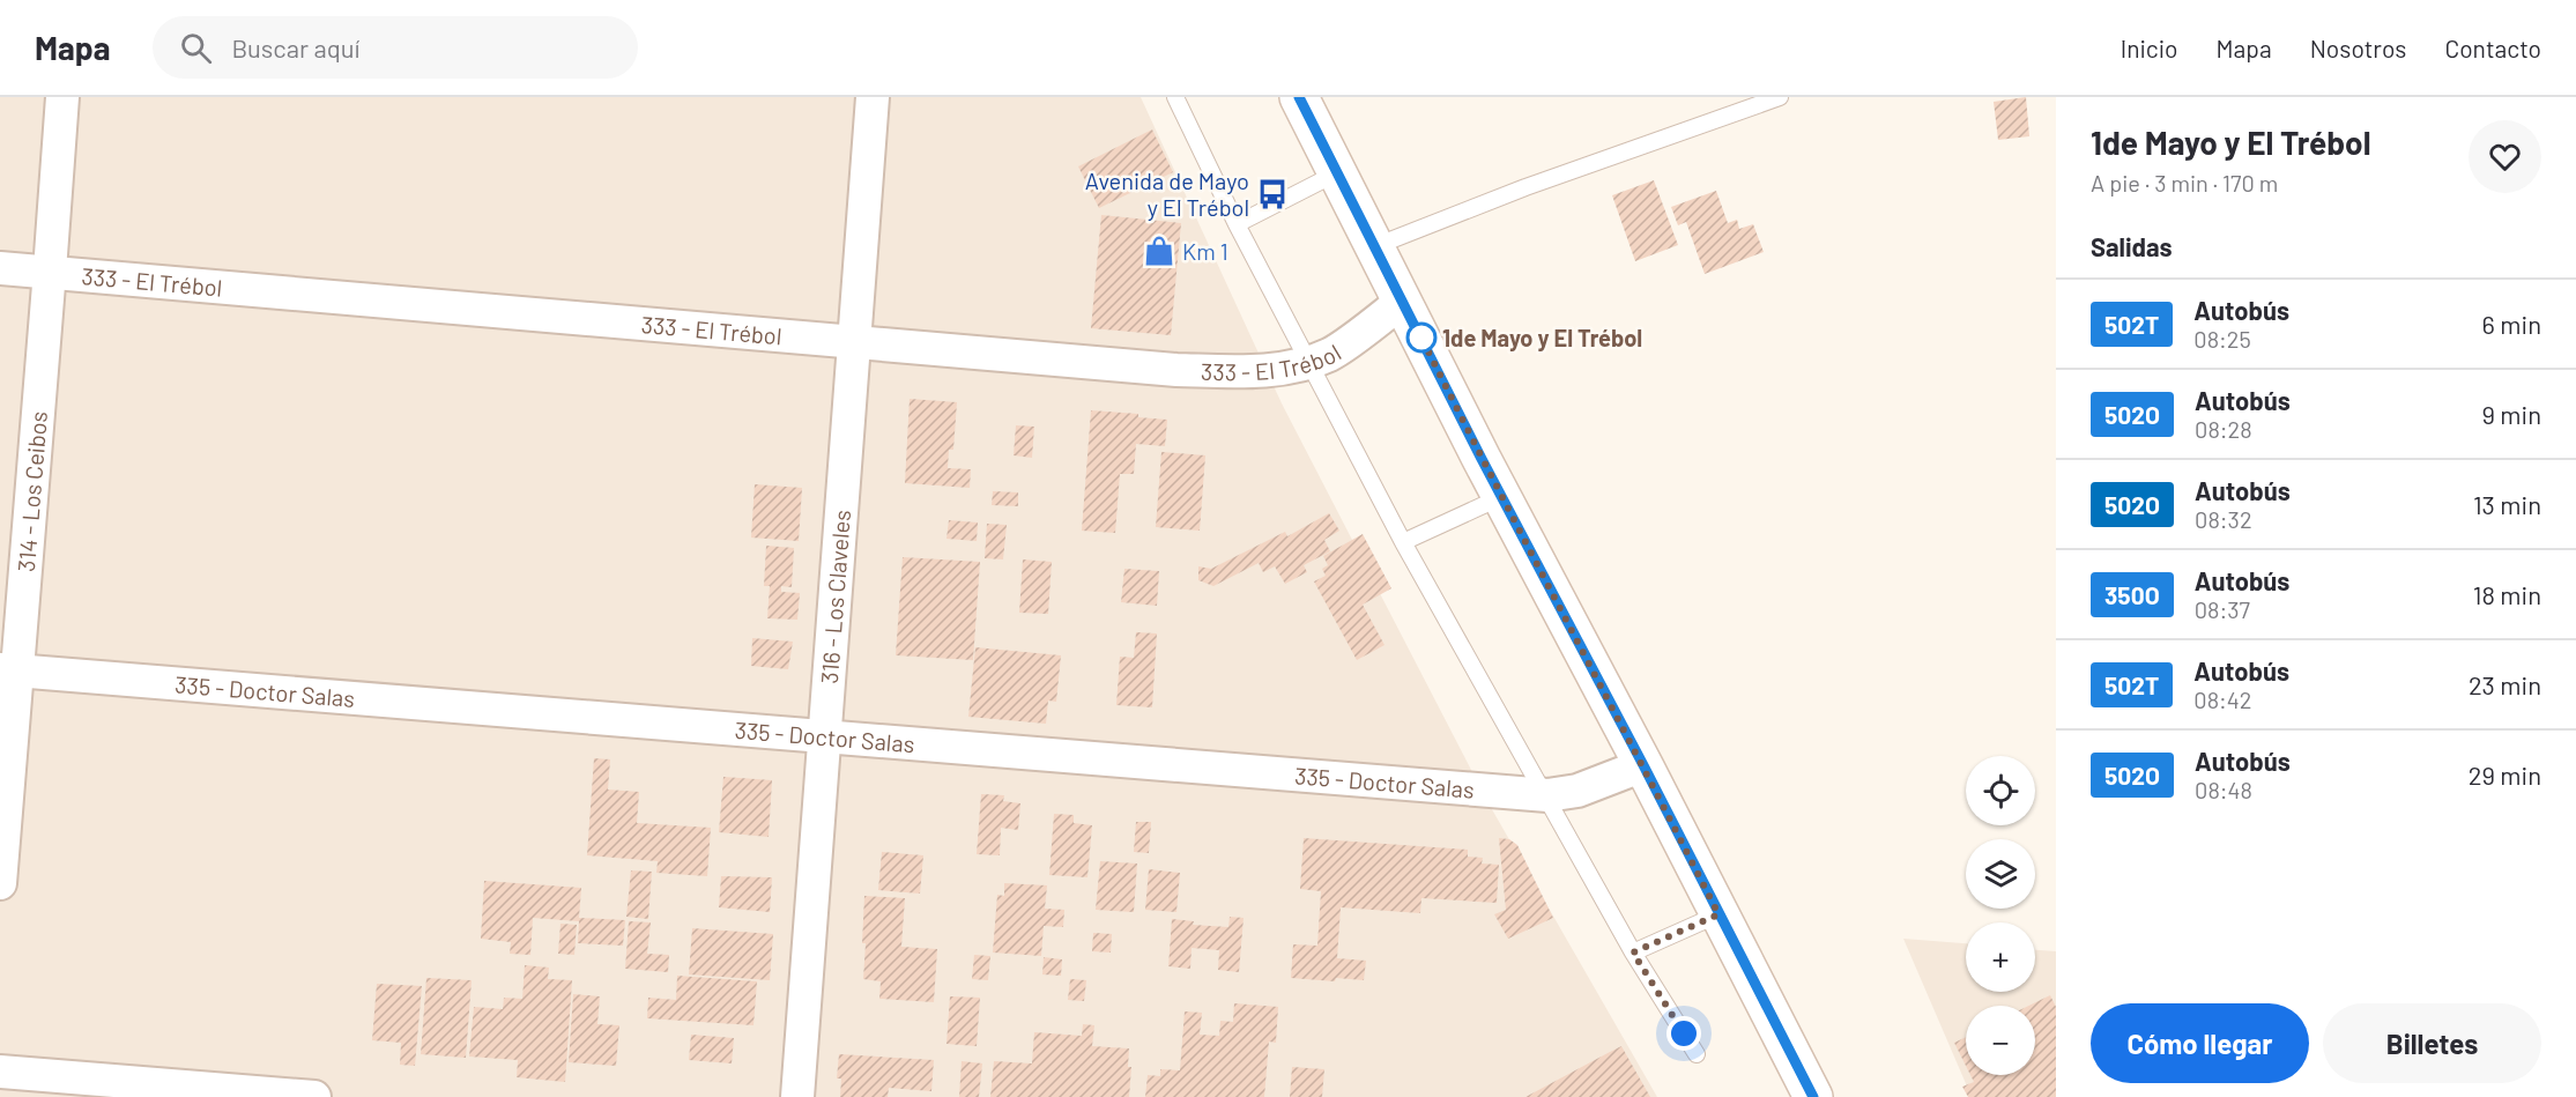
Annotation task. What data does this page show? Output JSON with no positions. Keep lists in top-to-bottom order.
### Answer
{
  "streets": {
    "street": [
      "333 - El Trébol",
      "314 - Los Ceibos",
      "316 - Los Claveles",
      "335 - Doctor Salas"
    ]
  },
  "crossings": [
    ["333 - El Trébol", "314 - Los Ceibos"],
    ["333 - El Trébol", "316 - Los Claveles"],
    ["314 - Los Ceibos", "335 - Doctor Salas"],
    ["316 - Los Claveles", "335 - Doctor Salas"]
  ],
  "places": {
    "bus stop": ["Avenida de Mayo y El Trébol"],
    "shop": ["Km 1"],
    "other": ["1de Mayo y El Trébol"]
  },
  "lines": ["bus line 502T"],
  "page": {
    "header": "Mapa",
    "search": "Buscar aquí",
    "nav": [
      "Inicio",
      "Mapa",
      "Nosotros",
      "Contacto"
    ],
    "heading": [
      ["1de Mayo y El Trébol", "A pie · 3 min · 170 m"],
      "Salidas"
    ],
    "list": [
      {
        "mark": "502T",
        "name": "Autobús",
        "note": "08:25",
        "value": "6 min"
      },
      {
        "mark": "502O",
        "name": "Autobús",
        "note": "08:28",
        "value": "9 min"
      },
      {
        "mark": "502O",
        "name": "Autobús",
        "note": "08:32",
        "value": "13 min"
      },
      {
        "mark": "350O",
        "name": "Autobús",
        "note": "08:37",
        "value": "18 min"
      },
      {
        "mark": "502T",
        "name": "Autobús",
        "note": "08:42",
        "value": "23 min"
      },
      {
        "mark": "502O",
        "name": "Autobús",
        "note": "08:48",
        "value": "29 min"
      }
    ],
    "map_buttons": ["+", "−"],
    "buttons": ["Cómo llegar", "Billetes"]
  }
}
